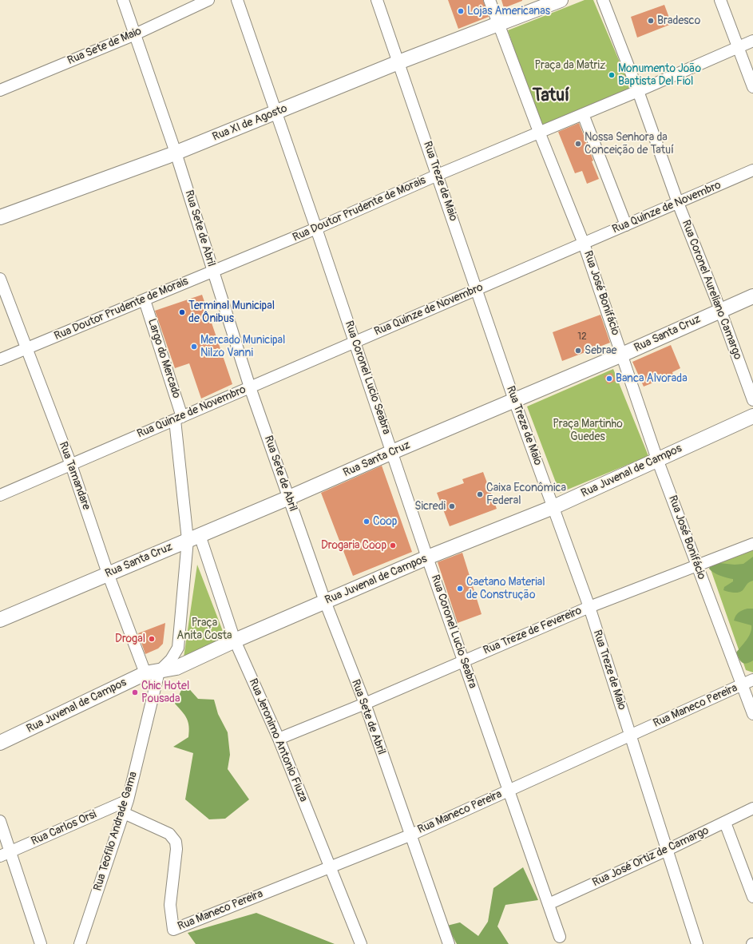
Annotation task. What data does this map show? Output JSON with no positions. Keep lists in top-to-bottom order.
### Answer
{
  "streets": {
    "main road": ["Rua XI de Agosto", "Rua Santa Cruz", "Rua Juvenal de Campos"],
    "street": [
      "Rua Sete de Maio",
      "Rua Treze de Maio",
      "Rua Quinze de Novembro",
      "Rua Doutor Prudente de Morais",
      "Rua Sete de Abril",
      "Rua Coronel Aureliano Camargo",
      "Rua José Bonifácio",
      "Largo do Mercado",
      "Rua Coronel Lucio Seabra",
      "Rua Tamandare",
      "Rua Treze de Fevereiro",
      "Rua Maneco Pereira",
      "Rua Jeronimo Antonio Fiuza",
      "Rua Carlos Orsi",
      "Rua Teofilo Andrade Gama",
      "Rua José Ortiz de Camargo"
    ]
  },
  "crossings": [
    ["Rua Sete de Maio", "Rua Sete de Abril"],
    ["Rua XI de Agosto", "Rua Treze de Maio"],
    ["Rua XI de Agosto", "Rua Sete de Abril"],
    ["Rua XI de Agosto", "Rua José Bonifácio"],
    ["Rua XI de Agosto", "Rua Coronel Lucio Seabra"],
    ["Rua Treze de Maio", "Rua Quinze de Novembro"],
    ["Rua Treze de Maio", "Rua Doutor Prudente de Morais"],
    ["Rua Treze de Maio", "Rua Santa Cruz"],
    ["Rua Treze de Maio", "Rua Juvenal de Campos"],
    ["Rua Treze de Maio", "Rua Treze de Fevereiro"],
    ["Rua Treze de Maio", "Rua Maneco Pereira"],
    ["Rua Treze de Maio", "Rua José Ortiz de Camargo"],
    ["Rua Quinze de Novembro", "Rua Sete de Abril"],
    ["Rua Quinze de Novembro", "Rua Coronel Aureliano Camargo"],
    ["Rua Quinze de Novembro", "Rua José Bonifácio"],
    ["Rua Quinze de Novembro", "Largo do Mercado"],
    ["Rua Quinze de Novembro", "Rua Coronel Lucio Seabra"],
    ["Rua Quinze de Novembro", "Rua Tamandare"],
    ["Rua Quinze de Novembro", "Rua Teofilo Andrade Gama"],
    ["Rua Doutor Prudente de Morais", "Rua Sete de Abril"],
    ["Rua Doutor Prudente de Morais", "Rua Coronel Aureliano Camargo"],
    ["Rua Doutor Prudente de Morais", "Rua José Bonifácio"],
    ["Rua Doutor Prudente de Morais", "Largo do Mercado"],
    ["Rua Doutor Prudente de Morais", "Rua Coronel Lucio Seabra"],
    ["Rua Doutor Prudente de Morais", "Rua Tamandare"],
    ["Rua Sete de Abril", "Rua Santa Cruz"],
    ["Rua Sete de Abril", "Rua Juvenal de Campos"],
    ["Rua Sete de Abril", "Rua Treze de Fevereiro"],
    ["Rua Sete de Abril", "Rua Maneco Pereira"],
    ["Rua Coronel Aureliano Camargo", "Rua Santa Cruz"],
    ["Rua José Bonifácio", "Rua Santa Cruz"],
    ["Rua José Bonifácio", "Rua Juvenal de Campos"],
    ["Rua José Bonifácio", "Rua Treze de Fevereiro"],
    ["Rua José Bonifácio", "Rua Maneco Pereira"],
    ["Rua Santa Cruz", "Rua Coronel Lucio Seabra"],
    ["Rua Santa Cruz", "Rua Tamandare"],
    ["Rua Santa Cruz", "Rua Jeronimo Antonio Fiuza"],
    ["Rua Santa Cruz", "Rua Teofilo Andrade Gama"],
    ["Largo do Mercado", "Rua Teofilo Andrade Gama"],
    ["Rua Coronel Lucio Seabra", "Rua Juvenal de Campos"],
    ["Rua Coronel Lucio Seabra", "Rua Treze de Fevereiro"],
    ["Rua Coronel Lucio Seabra", "Rua Maneco Pereira"],
    ["Rua Coronel Lucio Seabra", "Rua José Ortiz de Camargo"],
    ["Rua Juvenal de Campos", "Rua Tamandare"],
    ["Rua Juvenal de Campos", "Rua Jeronimo Antonio Fiuza"],
    ["Rua Juvenal de Campos", "Rua Teofilo Andrade Gama"],
    ["Rua Tamandare", "Rua Teofilo Andrade Gama"],
    ["Rua Treze de Fevereiro", "Rua Jeronimo Antonio Fiuza"],
    ["Rua Maneco Pereira", "Rua Jeronimo Antonio Fiuza"],
    ["Rua Maneco Pereira", "Rua Teofilo Andrade Gama"],
    ["Rua Jeronimo Antonio Fiuza", "Rua Teofilo Andrade Gama"],
    ["Rua Carlos Orsi", "Rua Teofilo Andrade Gama"]
  ],
  "districts": ["Tatuí"],
  "parks": ["Praça da Matriz", "Praça Martinho Guedes", "Praça Anita Costa"],
  "places": [
    "Lojas Americanas",
    "Bradesco",
    "Monumento João Baptista Del Fiol",
    "Nossa Senhora da Conceição de Tatuí",
    "Terminal Municipal de Ônibus",
    "Mercado Municipal Nilzo Vanni",
    "Sebrae",
    "Banca Alvorada",
    "Caixa Econômica Federal",
    "Sicredi",
    "Coop",
    "Drogaria Coop",
    "Caetano Material de Construção",
    "Drogal",
    "Chic Hotel Pousada"
  ],
  "house_numbers": ["12"]
}
